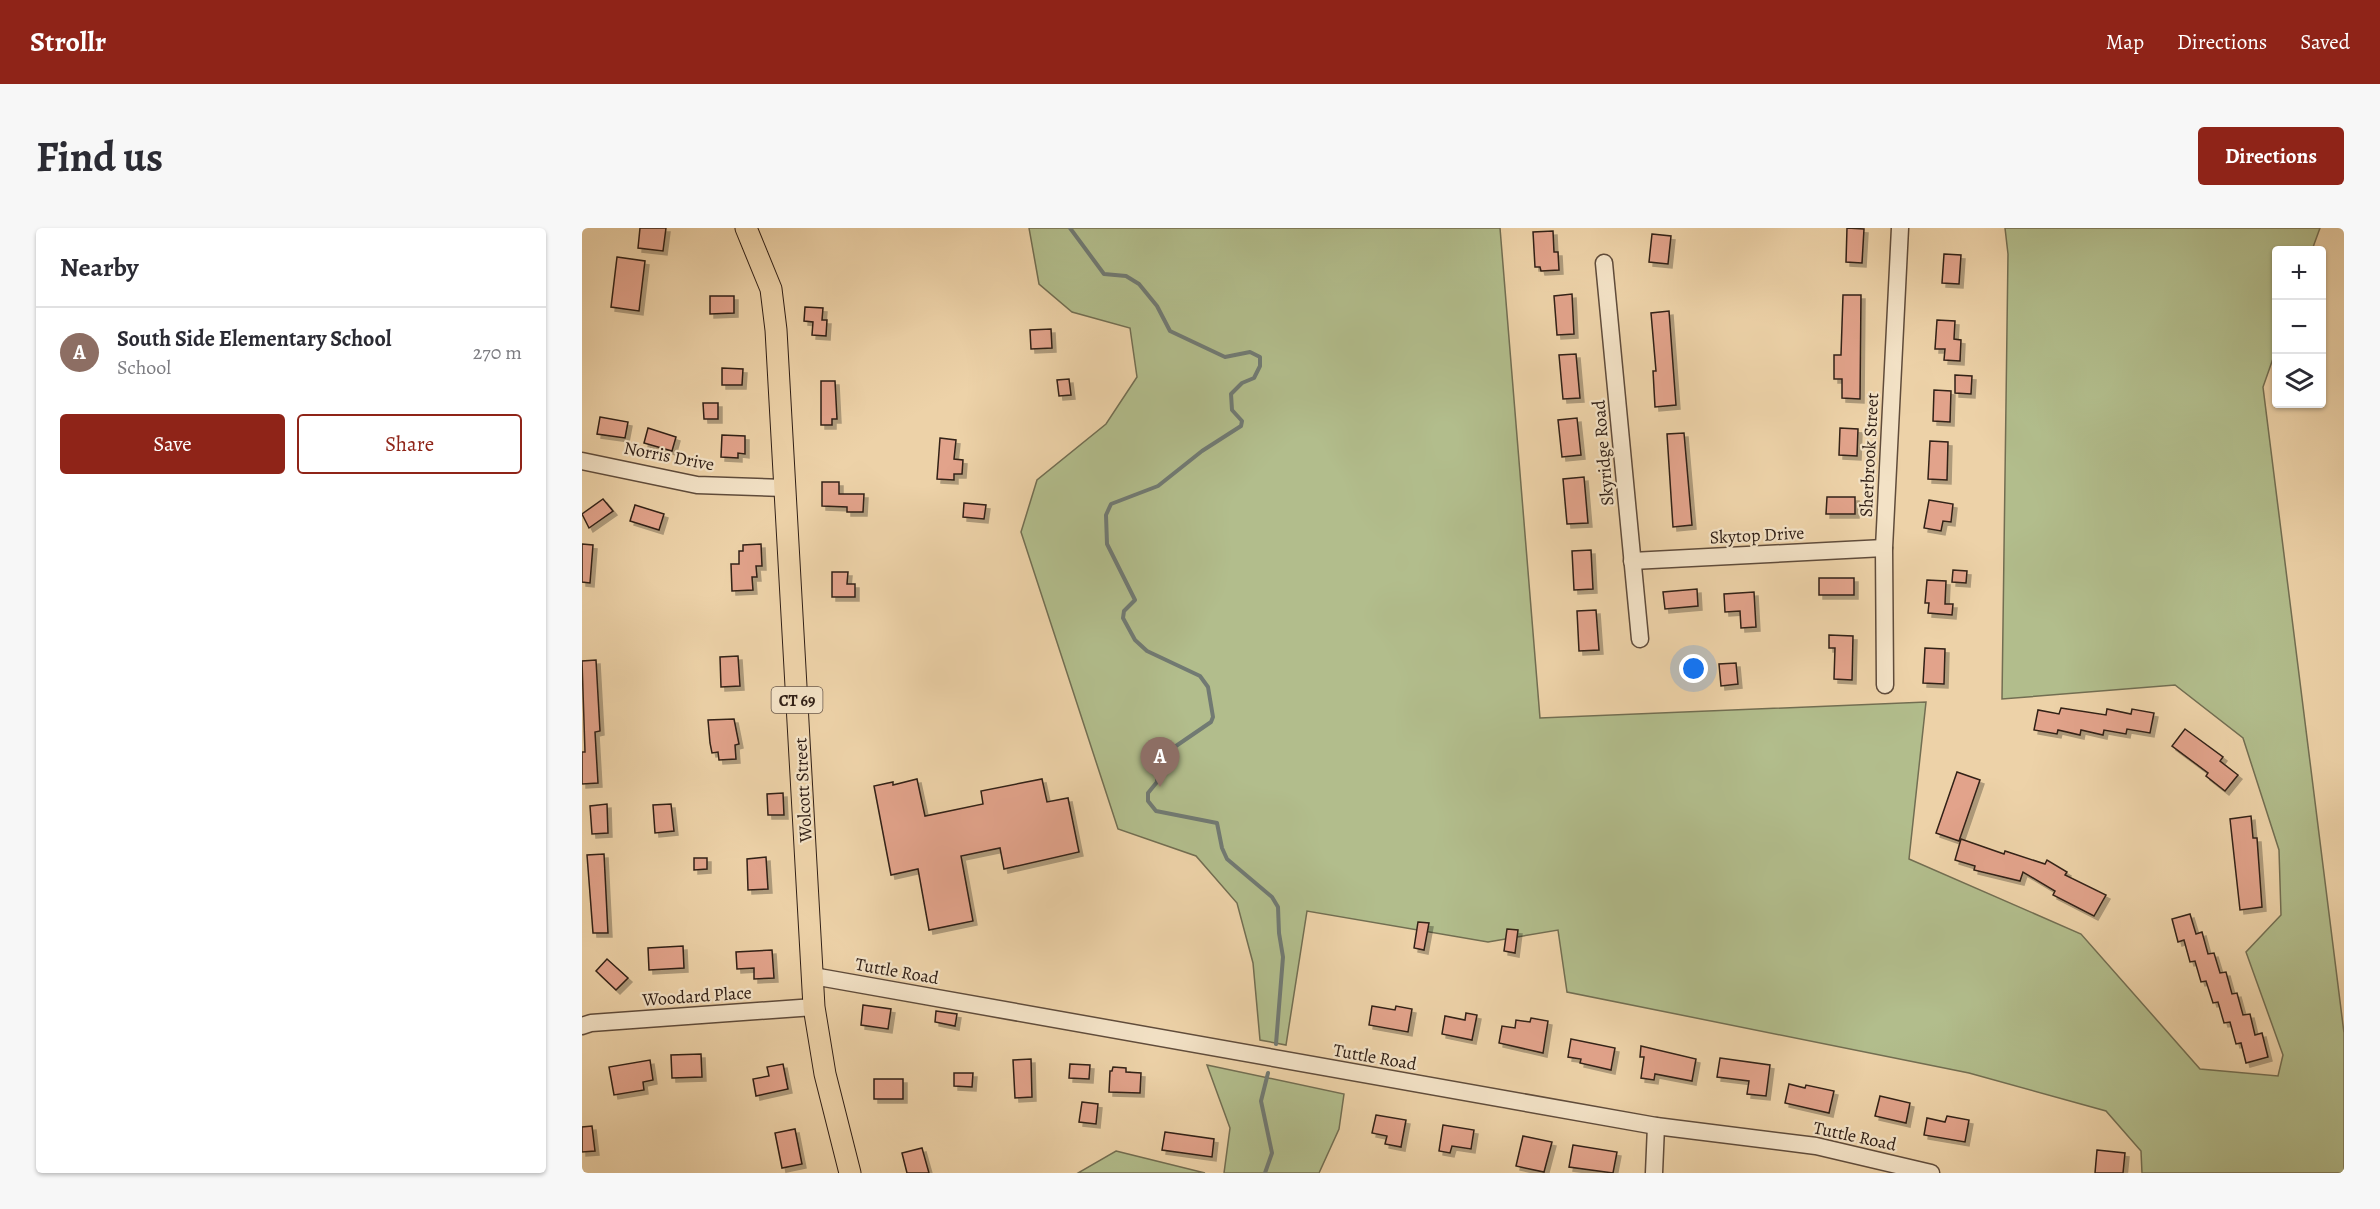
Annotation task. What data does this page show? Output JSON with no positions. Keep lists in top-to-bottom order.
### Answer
{
  "streets": {
    "main road": ["CT 69", "Wolcott Street"],
    "street": [
      "Skyridge Road",
      "Sherbrook Street",
      "Norris Drive",
      "Skytop Drive",
      "Tuttle Road",
      "Woodard Place"
    ]
  },
  "crossings": [
    ["Skyridge Road", "Skytop Drive"],
    ["Sherbrook Street", "Skytop Drive"],
    ["Norris Drive", "Wolcott Street"],
    ["Wolcott Street", "Tuttle Road"],
    ["Wolcott Street", "Woodard Place"]
  ],
  "page": {
    "header": "Strollr",
    "nav": ["Map", "Directions", "Saved"],
    "buttons": [
      "Directions",
      ["Save", "Share"]
    ],
    "title": "Find us",
    "heading": "Nearby",
    "map_buttons": ["+", "−"],
    "list": [
      {
        "mark": "A",
        "name": "South Side Elementary School",
        "note": "School",
        "value": "270 m"
      }
    ],
    "pins": "A"
  }
}
